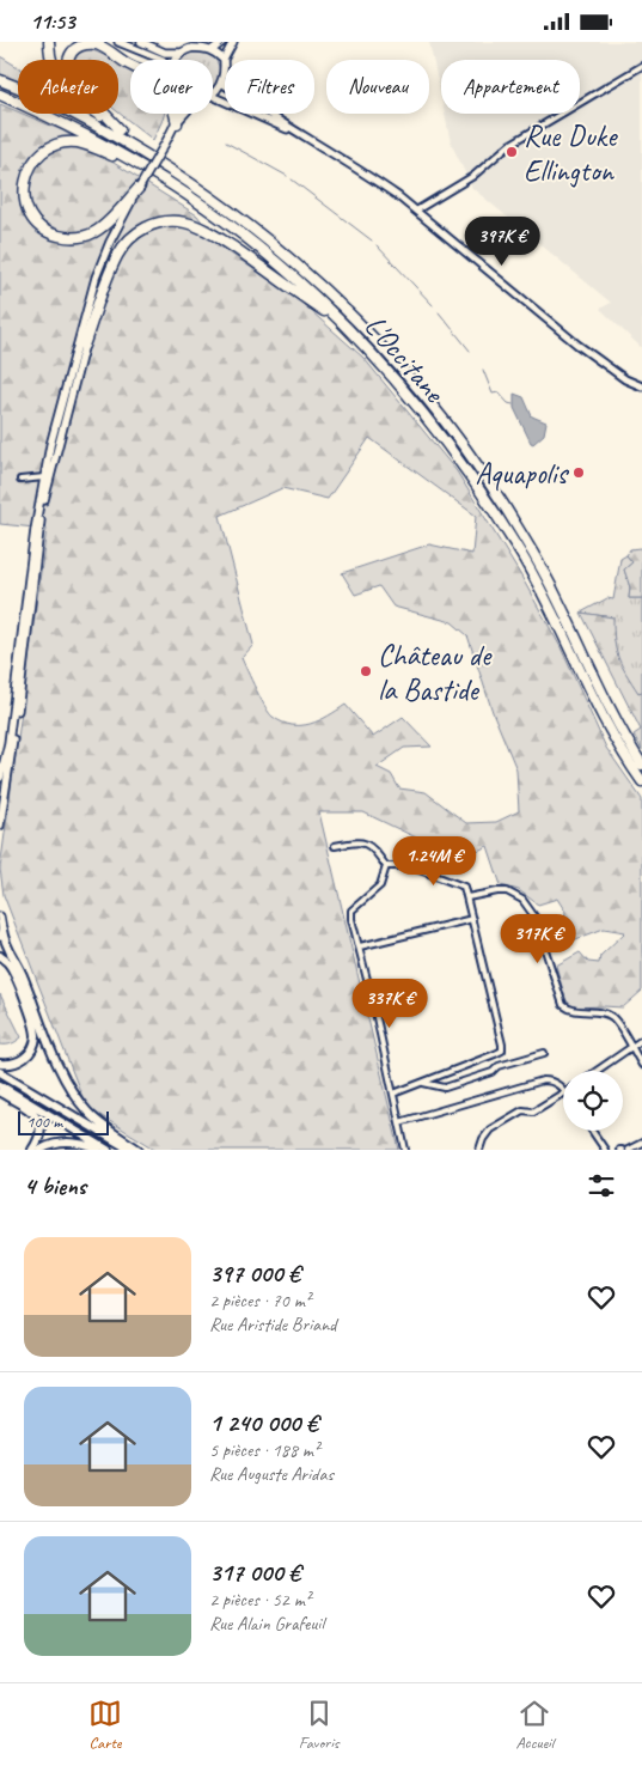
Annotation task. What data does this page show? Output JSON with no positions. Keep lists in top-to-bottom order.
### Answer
{
  "streets": {
    "highway": ["L'Occitane"]
  },
  "places": ["Rue Duke Ellington", "Aquapolis", "Château de la Bastide"],
  "scale_bar": "100 m",
  "page": {
    "status": "11:53",
    "chip": [
      "Acheter",
      "Louer",
      "Filtres",
      "Nouveau",
      "Appartement"
    ],
    "price": [
      "397K €",
      "1.24M €",
      "317K €",
      "337K €"
    ],
    "scale": "100 m",
    "heading": "4 biens",
    "list": [
      {
        "name": "397 000 €",
        "note": "2 pièces · 70 m² · Rue Aristide Briand"
      },
      {
        "name": "1 240 000 €",
        "note": "5 pièces · 188 m² · Rue Auguste Aridas"
      },
      {
        "name": "317 000 €",
        "note": "2 pièces · 52 m² · Rue Alain Grafeuil"
      }
    ],
    "tabs": ["Carte", "Favoris", "Accueil"]
  }
}
